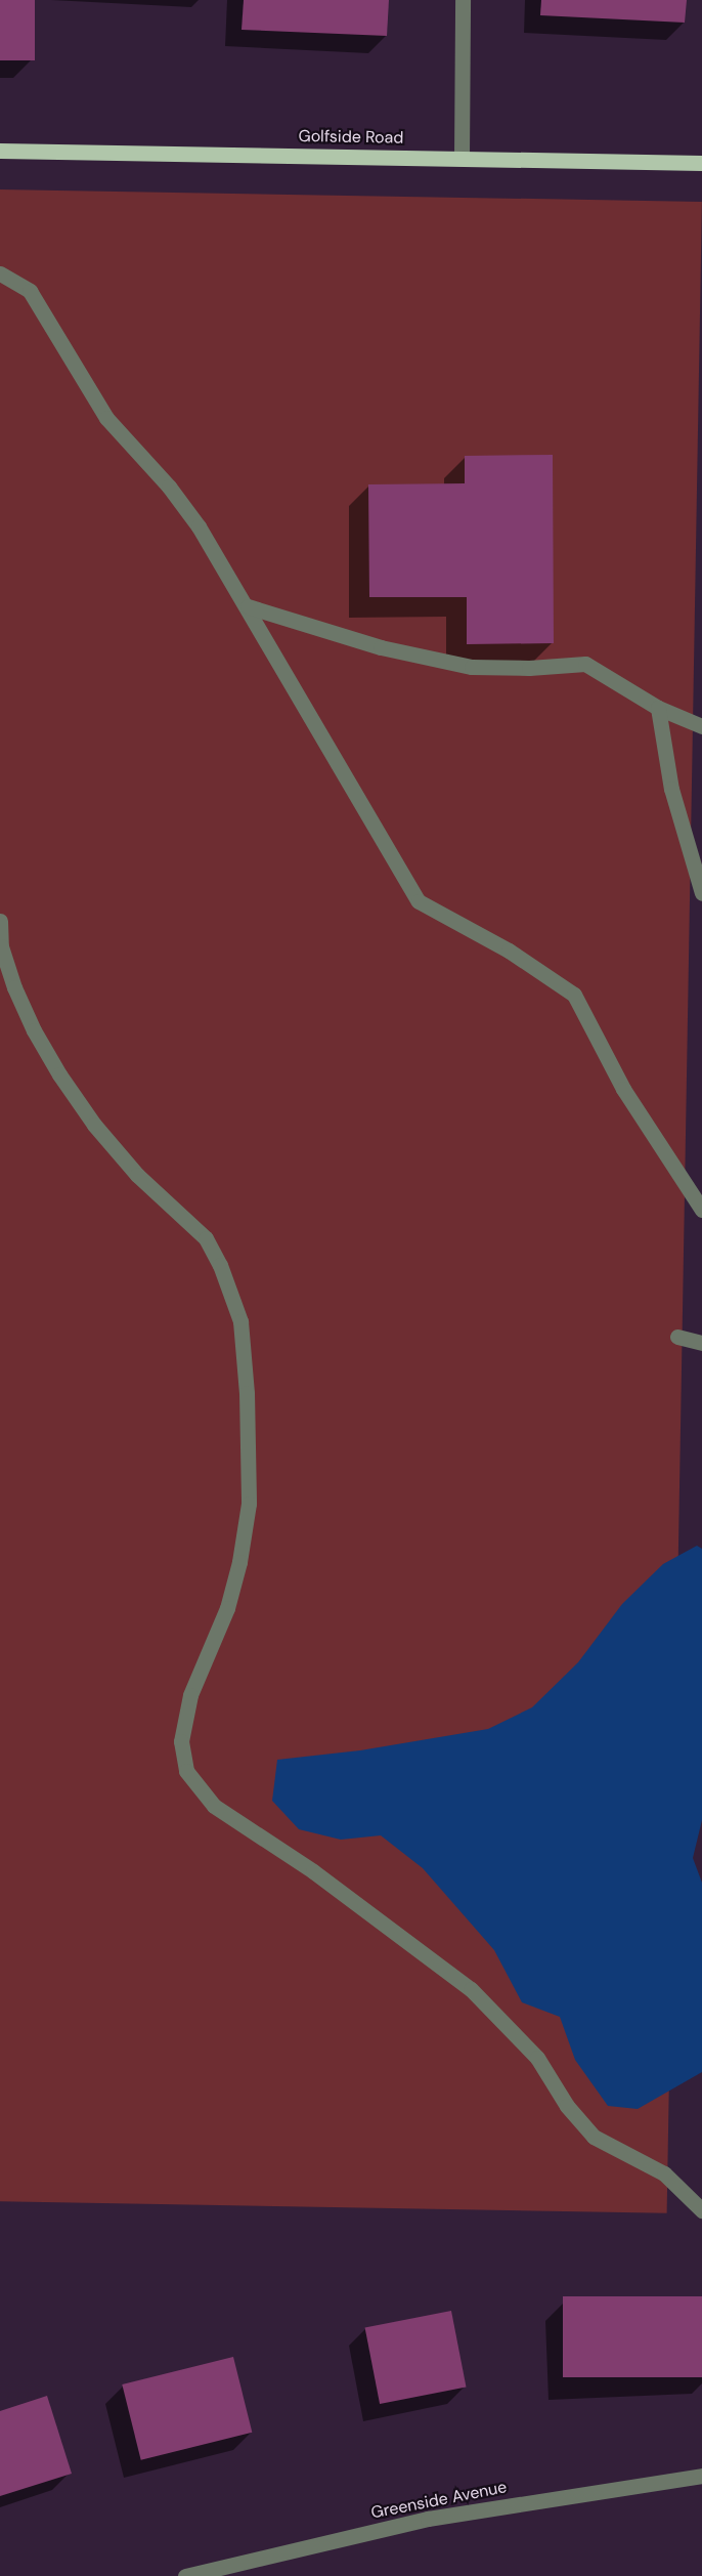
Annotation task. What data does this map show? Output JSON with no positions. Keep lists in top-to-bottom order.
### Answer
{
  "streets": {
    "main road": ["Golfside Road"],
    "street": ["Greenside Avenue"]
  }
}
